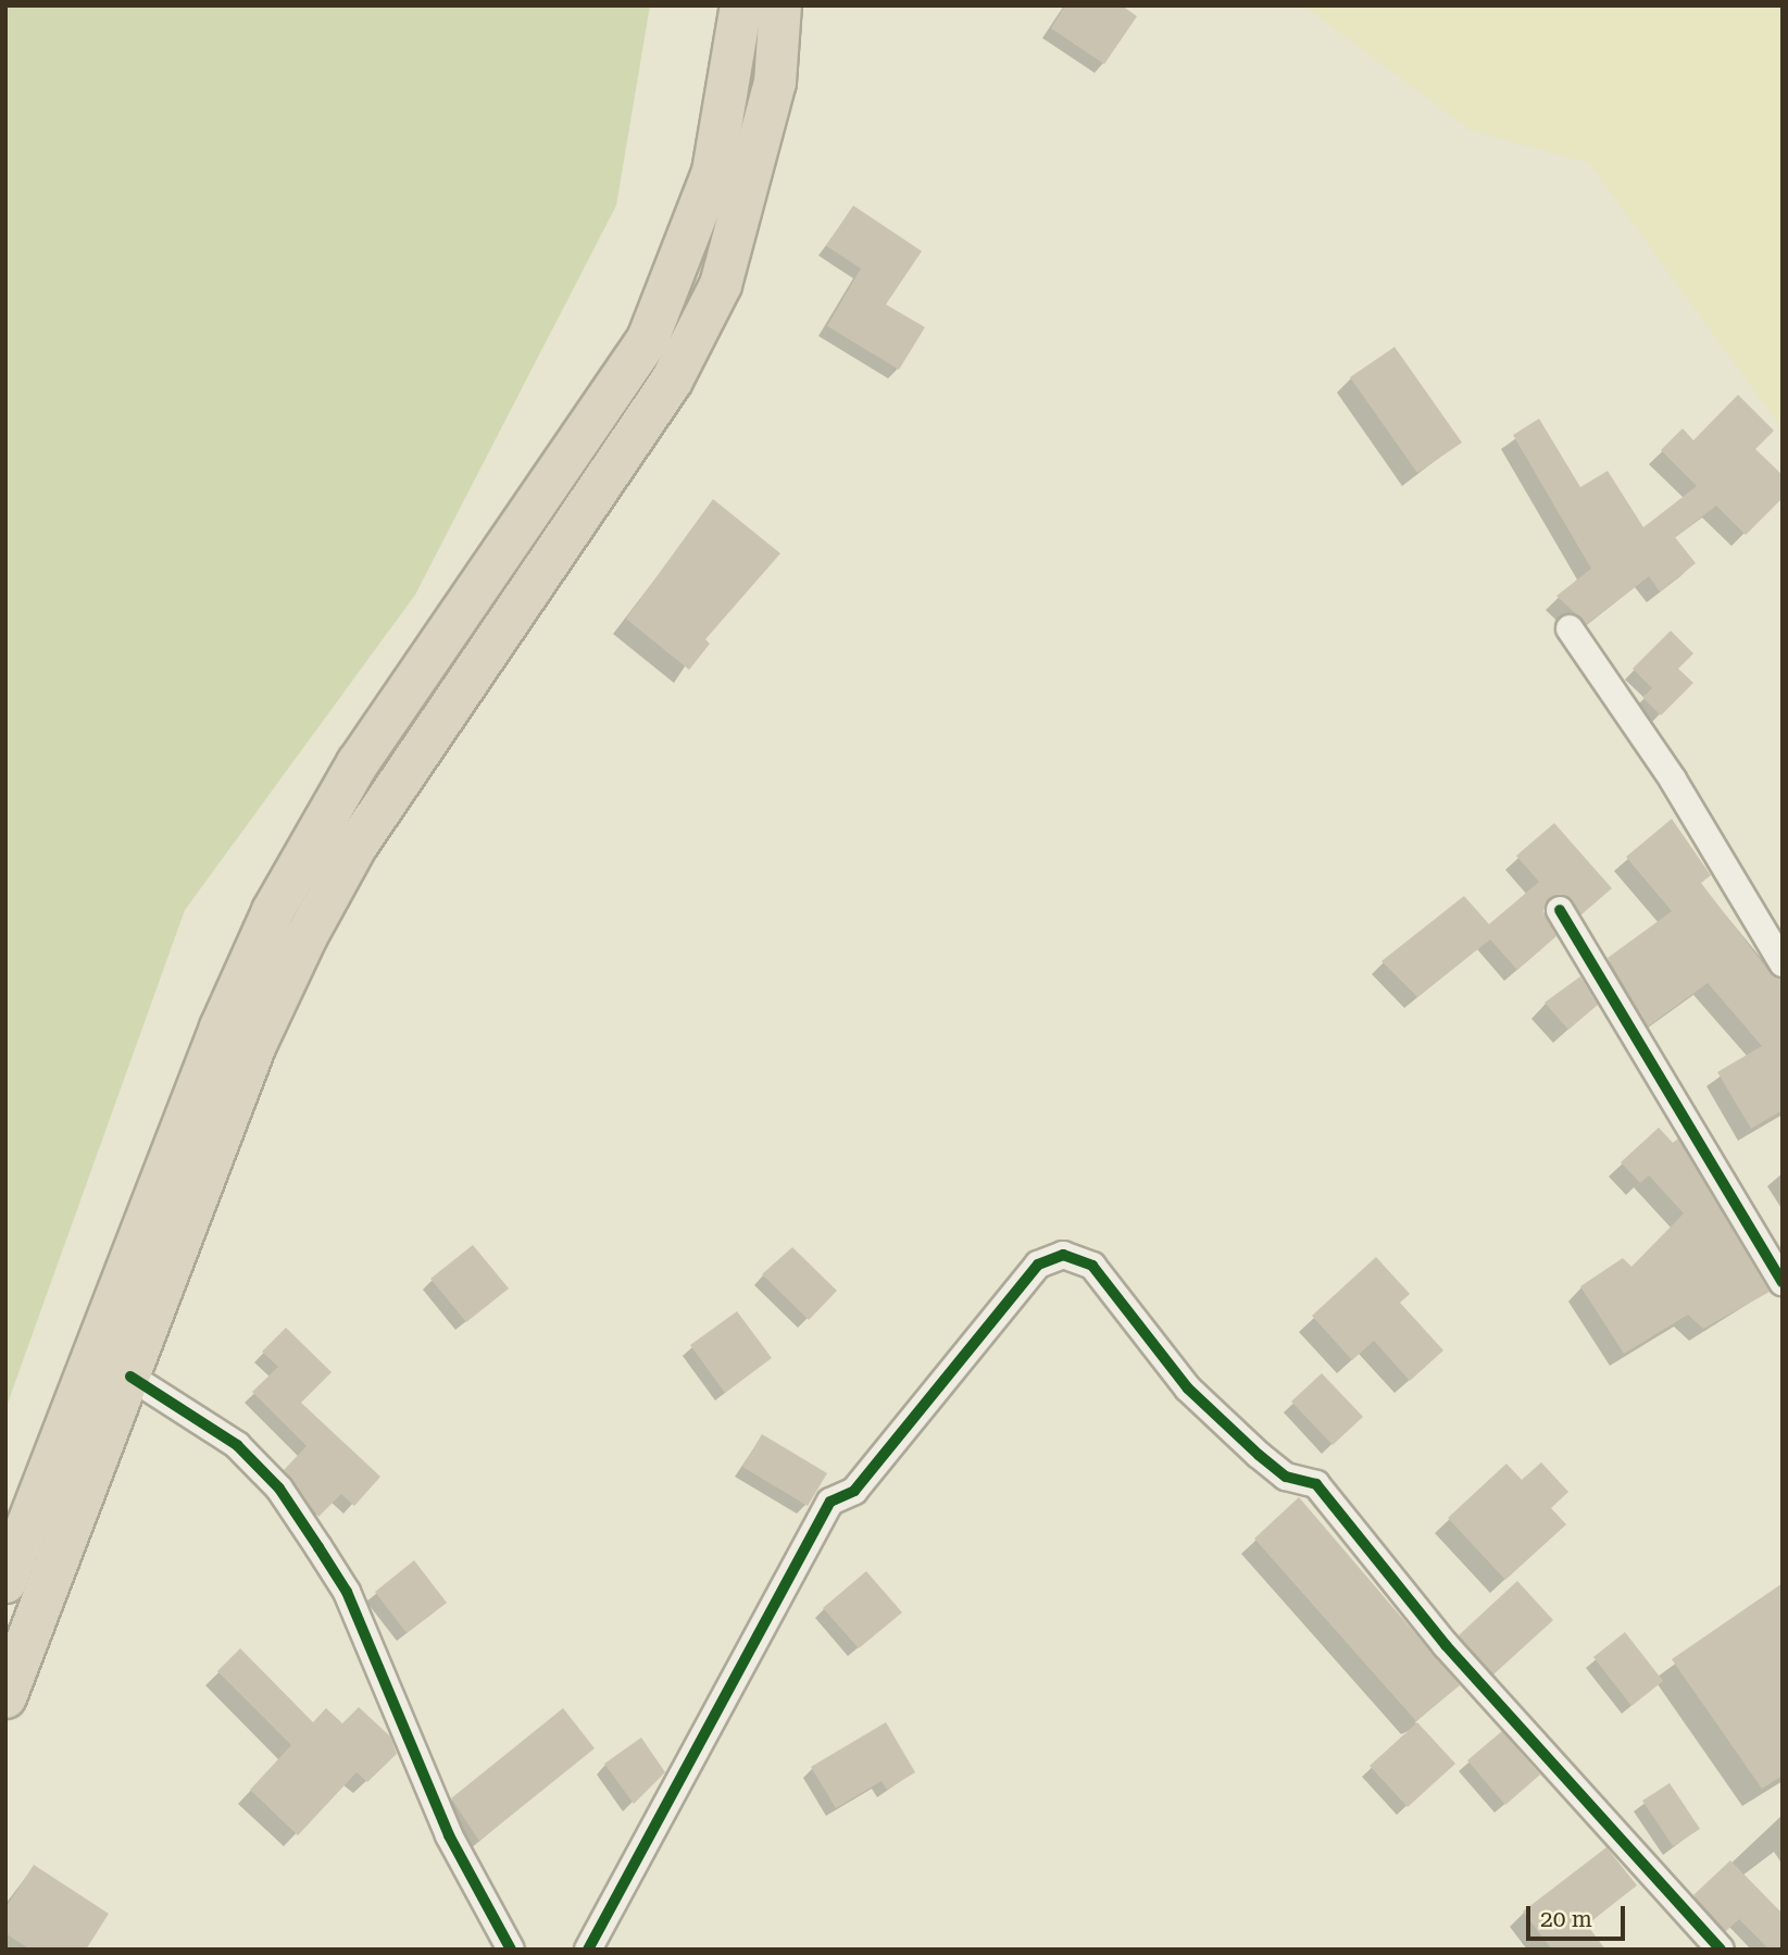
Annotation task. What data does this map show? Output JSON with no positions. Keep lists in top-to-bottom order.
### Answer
{
  "scale_bar": "20 m"
}
